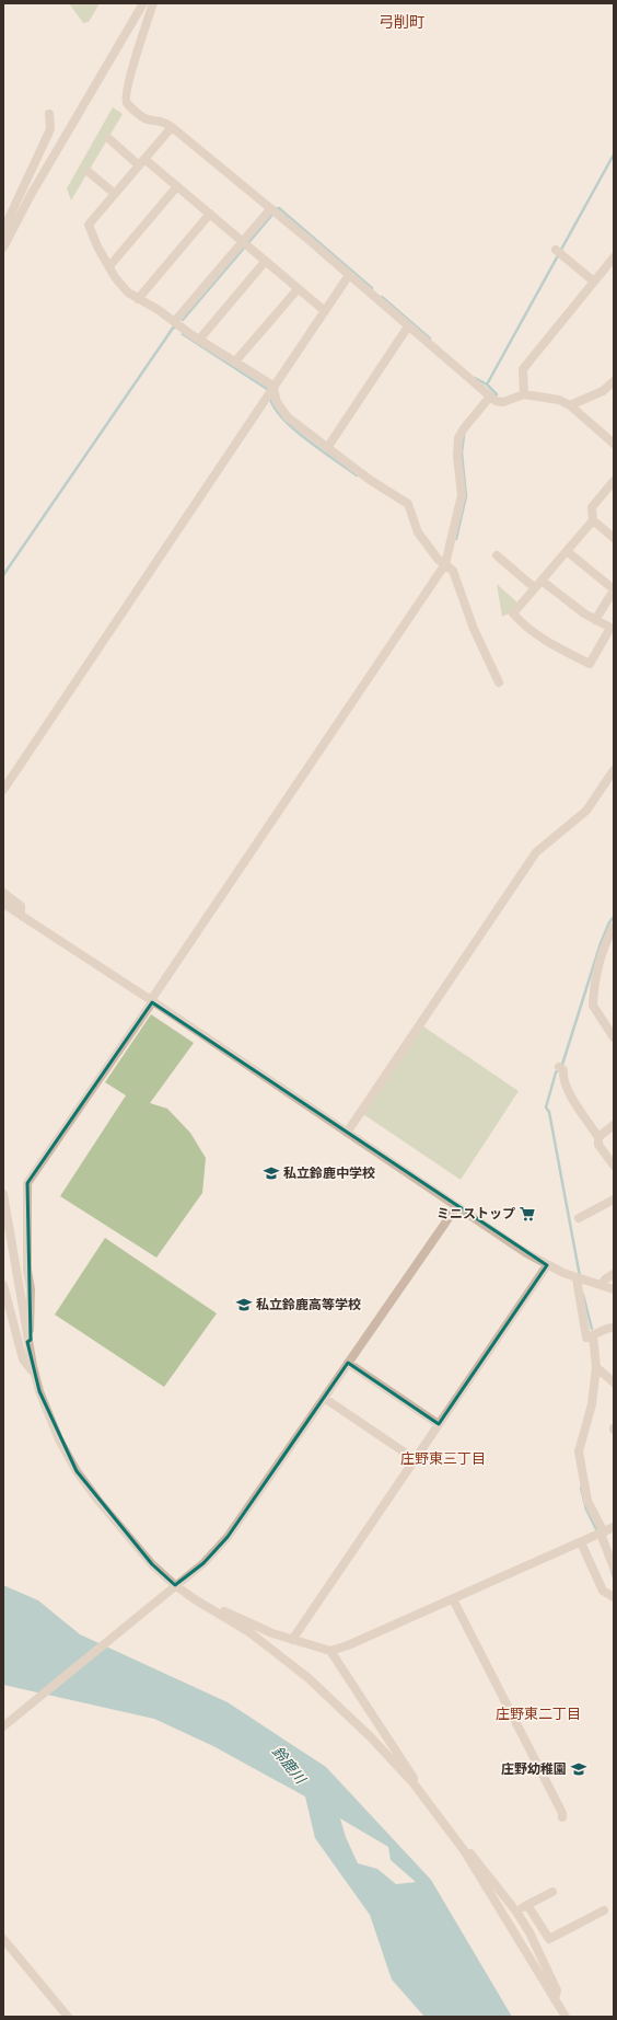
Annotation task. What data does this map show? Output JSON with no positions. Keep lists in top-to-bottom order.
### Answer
{
  "districts": ["弓削町", "庄野東三丁目", "庄野東二丁目"],
  "water": ["鈴鹿川"],
  "places": {
    "school or university": ["私立鈴鹿中学校", "私立鈴鹿高等学校", "庄野幼稚園"],
    "supermarket": ["ミニストップ"]
  }
}
